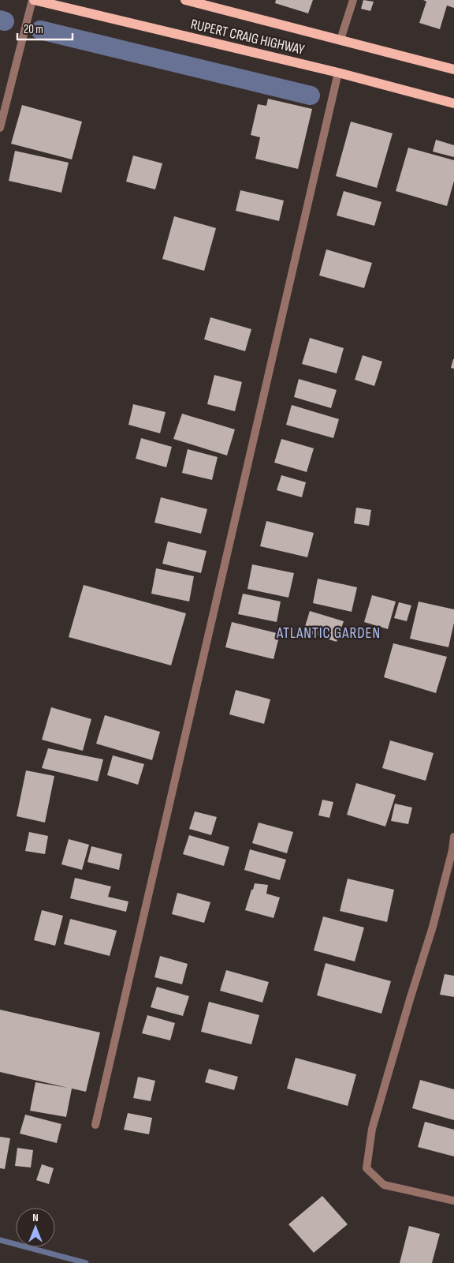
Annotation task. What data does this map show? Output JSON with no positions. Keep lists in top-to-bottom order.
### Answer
{
  "streets": {
    "main road": ["RUPERT CRAIG HIGHWAY"]
  },
  "districts": ["ATLANTIC GARDEN"],
  "scale_bar": "20 m",
  "north": "top"
}
